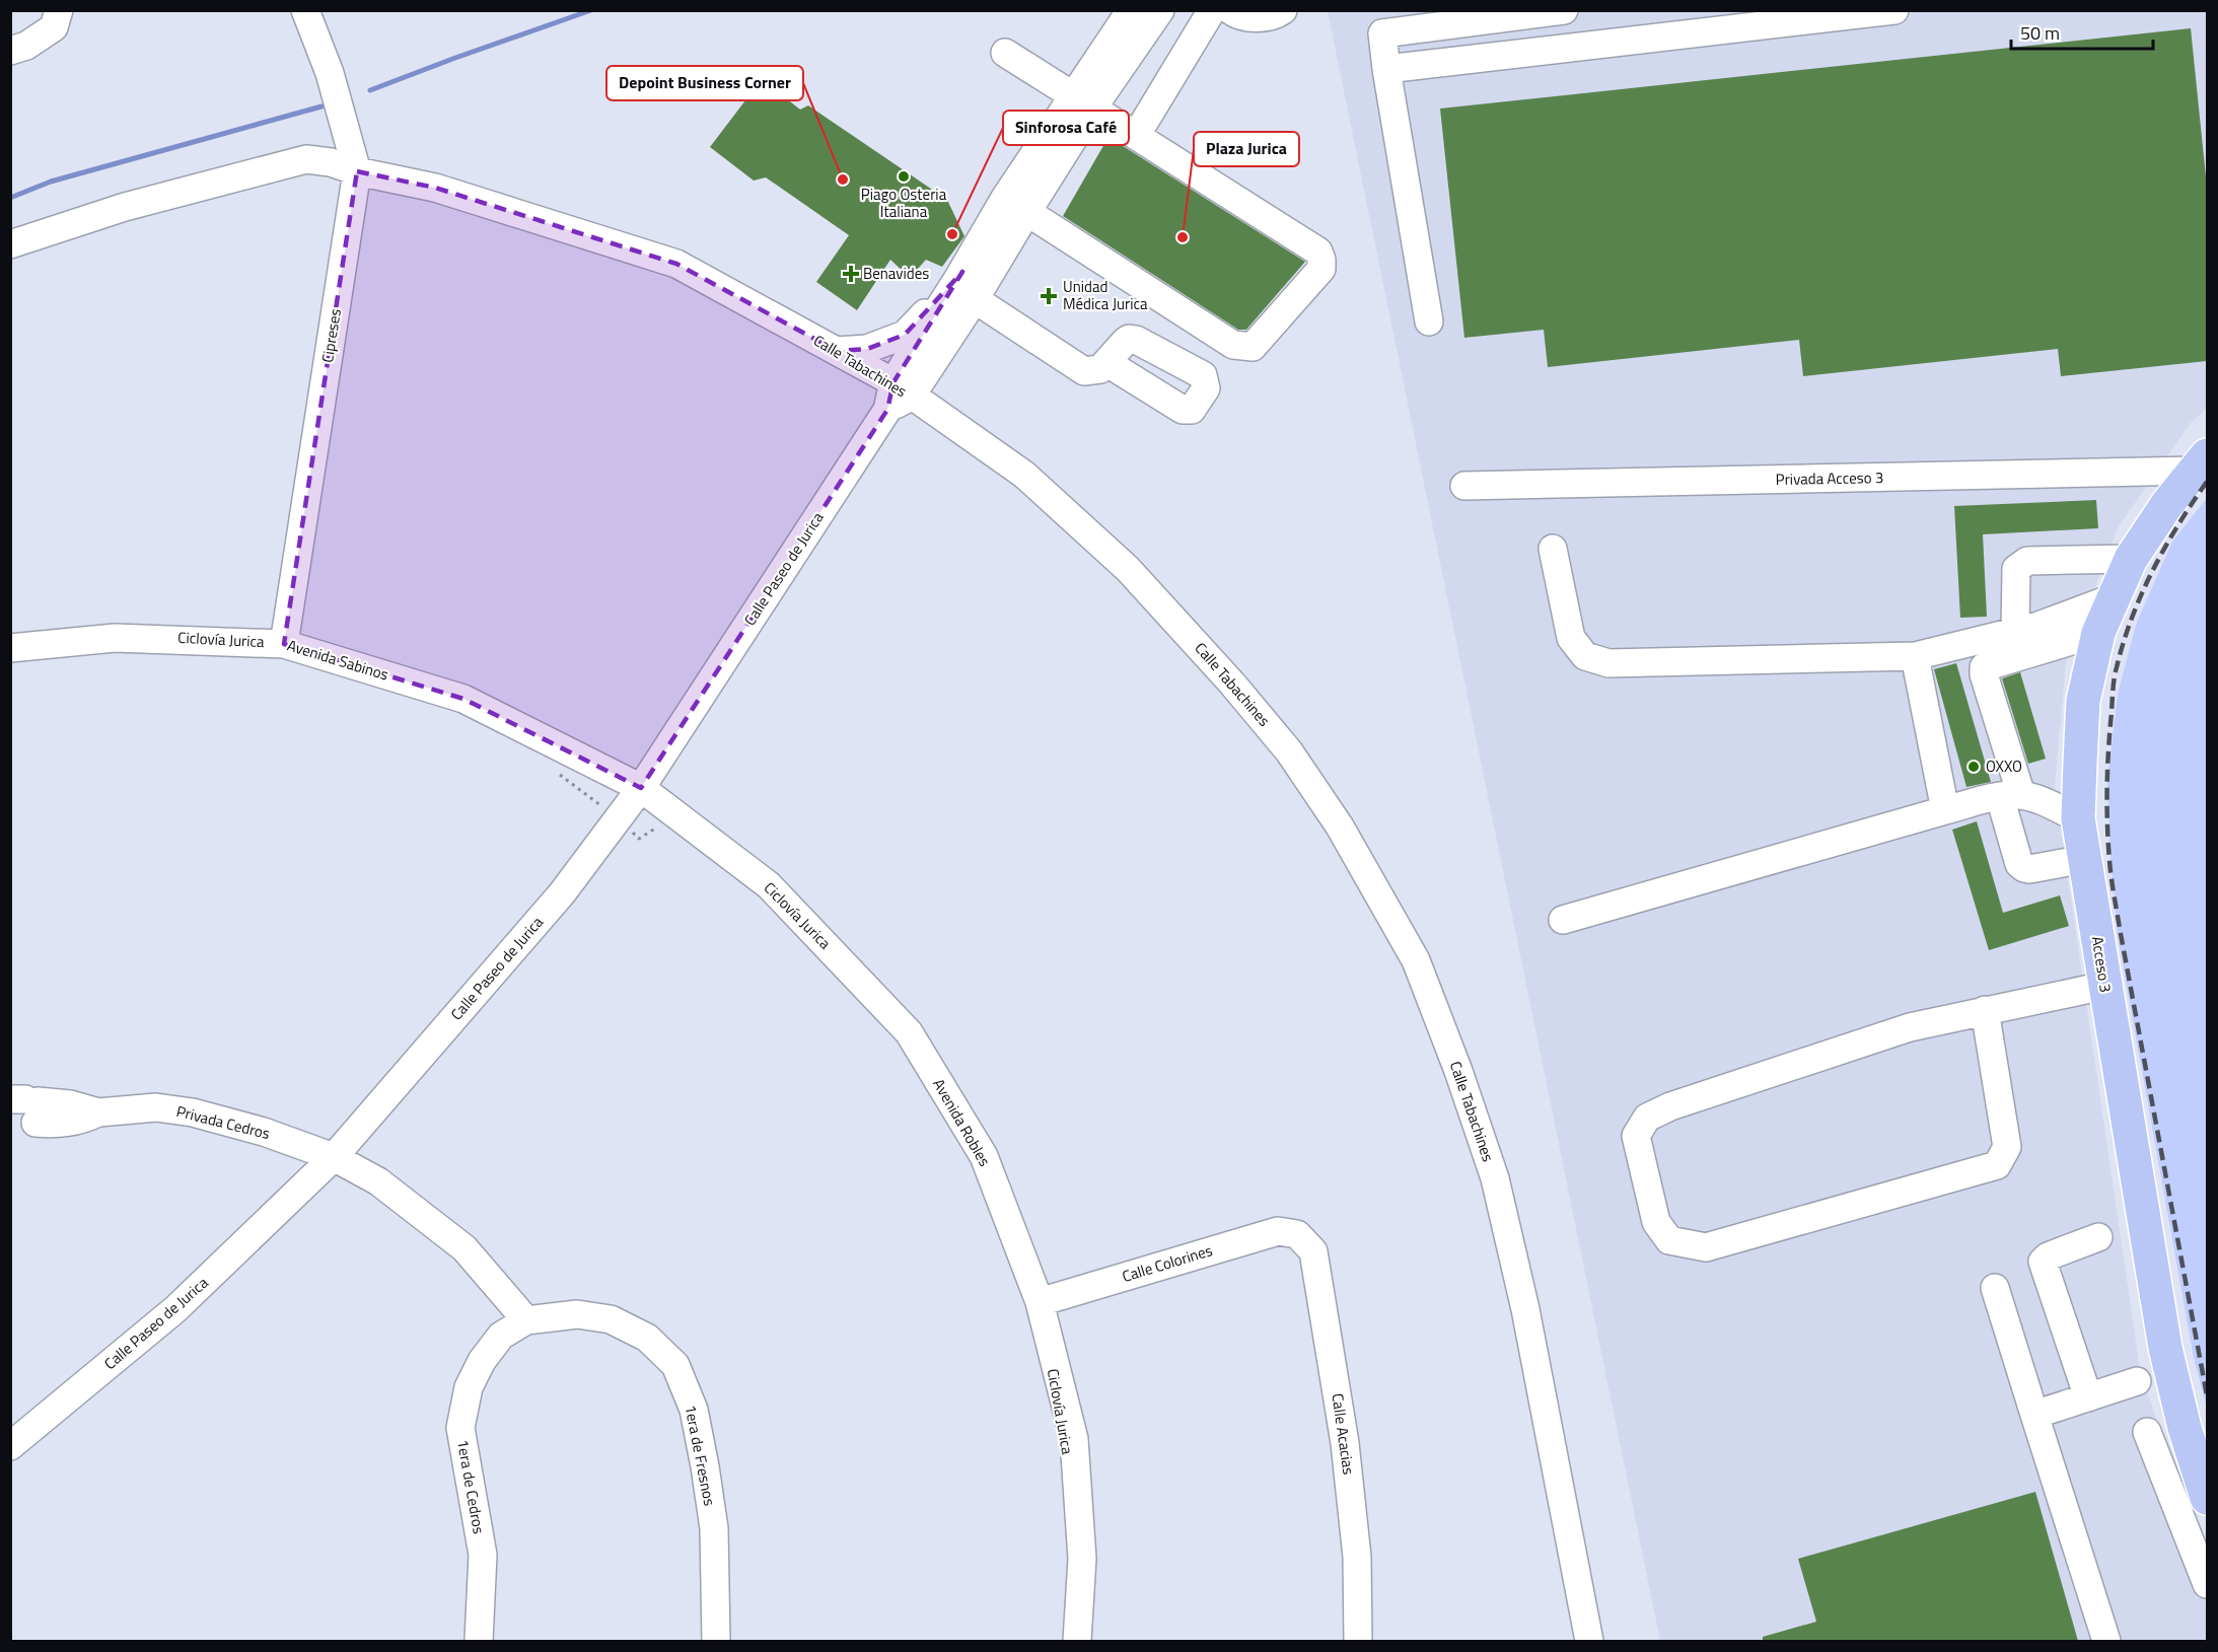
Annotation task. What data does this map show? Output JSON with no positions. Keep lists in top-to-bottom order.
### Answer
{
  "streets": {
    "main road": ["Acceso 3"],
    "street": [
      "Cipreses",
      "Calle Tabachines",
      "Privada Acceso 3",
      "Calle Paseo de Jurica",
      "Avenida Sabinos",
      "Privada Cedros",
      "Avenida Robles",
      "Calle Colorines",
      "Calle Acacias",
      "1era de Fresnos",
      "1era de Cedros"
    ]
  },
  "crossings": [
    ["Cipreses", "Calle Tabachines"],
    ["Cipreses", "Avenida Sabinos"],
    ["Calle Tabachines", "Calle Paseo de Jurica"],
    ["Privada Acceso 3", "Acceso 3"],
    ["Calle Paseo de Jurica", "Avenida Sabinos"],
    ["Calle Paseo de Jurica", "Privada Cedros"],
    ["Calle Paseo de Jurica", "Avenida Robles"],
    ["Avenida Sabinos", "Avenida Robles"],
    ["Privada Cedros", "1era de Fresnos"],
    ["Privada Cedros", "1era de Cedros"],
    ["Avenida Robles", "Calle Colorines"],
    ["Calle Colorines", "Calle Acacias"],
    ["1era de Fresnos", "1era de Cedros"]
  ],
  "places": {
    "other": [
      "Piago Osteria Italiana",
      "Depoint Business Corner",
      "Sinforosa Café",
      "Plaza Jurica",
      "OXXO"
    ],
    "health": ["Benavides", "Unidad Médica Jurica"]
  },
  "scale_bar": "50 m"
}
